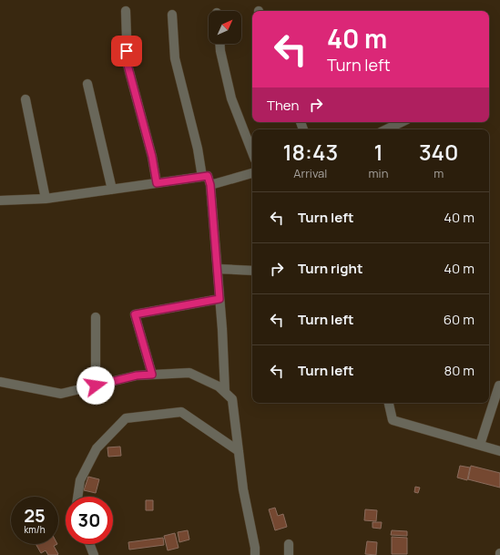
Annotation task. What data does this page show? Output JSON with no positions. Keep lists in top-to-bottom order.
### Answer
{
  "north": "top right",
  "page": {
    "turn": ["40 m", "Turn left"],
    "then": "Then",
    "eta": [
      "18:43",
      "Arrival",
      "1",
      "min",
      "340",
      "m"
    ],
    "list": [
      {
        "name": "Turn left",
        "value": "40 m"
      },
      {
        "name": "Turn right",
        "value": "40 m"
      },
      {
        "name": "Turn left",
        "value": "60 m"
      },
      {
        "name": "Turn left",
        "value": "80 m"
      }
    ],
    "speed": "25 km/h",
    "limit": "30"
  }
}
